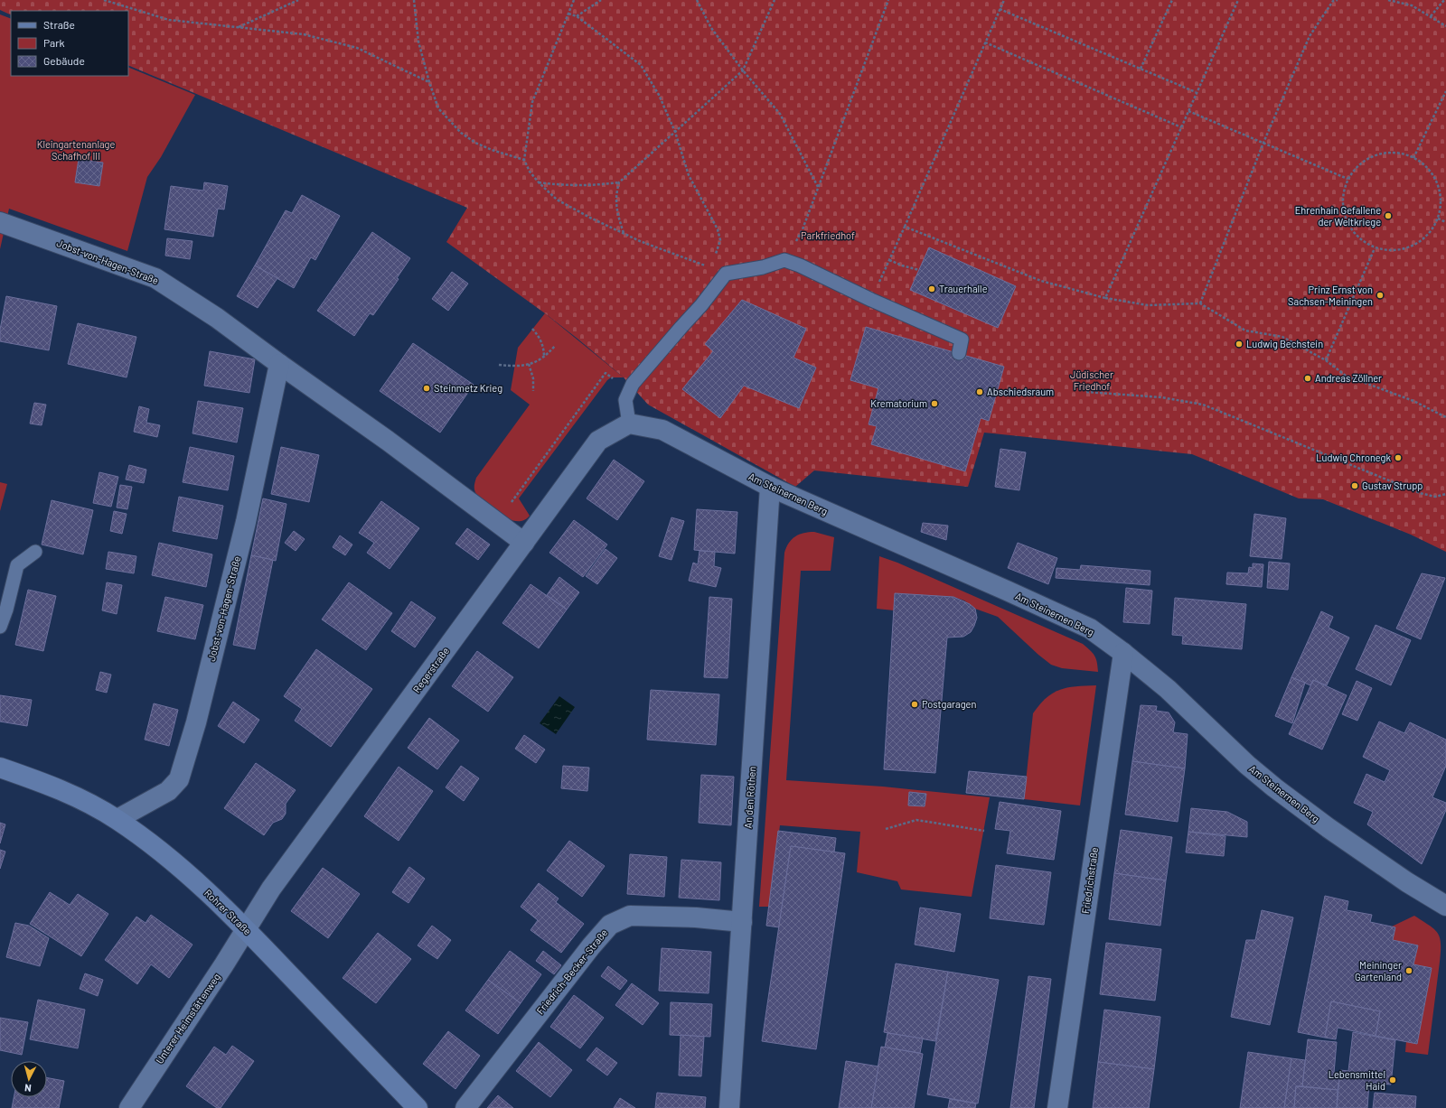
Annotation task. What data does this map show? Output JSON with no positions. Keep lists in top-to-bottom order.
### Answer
{
  "streets": {
    "main road": ["Rohrer Straße"],
    "street": [
      "Jobst-von-Hagen-Straße",
      "Am Steinernen Berg",
      "Regerstraße",
      "An den Röthen",
      "Friedrichstraße",
      "Friedrich-Becker-Straße",
      "Unterer Heimstättenweg"
    ]
  },
  "crossings": [
    ["Jobst-von-Hagen-Straße", "Regerstraße"],
    ["Jobst-von-Hagen-Straße", "Rohrer Straße"],
    ["Am Steinernen Berg", "Regerstraße"],
    ["Am Steinernen Berg", "An den Röthen"],
    ["Am Steinernen Berg", "Friedrichstraße"],
    ["Regerstraße", "Rohrer Straße"],
    ["Regerstraße", "Unterer Heimstättenweg"],
    ["An den Röthen", "Friedrich-Becker-Straße"],
    ["Rohrer Straße", "Unterer Heimstättenweg"]
  ],
  "parks": ["Kleingartenanlage Schafhof III", "Parkfriedhof", "Jüdischer Friedhof"],
  "places": [
    "Ehrenhain Gefallene der Weltkriege",
    "Trauerhalle",
    "Prinz Ernst von Sachsen-Meiningen",
    "Ludwig Bechstein",
    "Andreas Zöllner",
    "Steinmetz Krieg",
    "Abschiedsraum",
    "Krematorium",
    "Ludwig Chronegk",
    "Gustav Strupp",
    "Postgaragen",
    "Meininger Gartenland",
    "Lebensmittel Haid"
  ],
  "legend": ["Straße", "Park", "Gebäude"],
  "north": "bottom"
}
